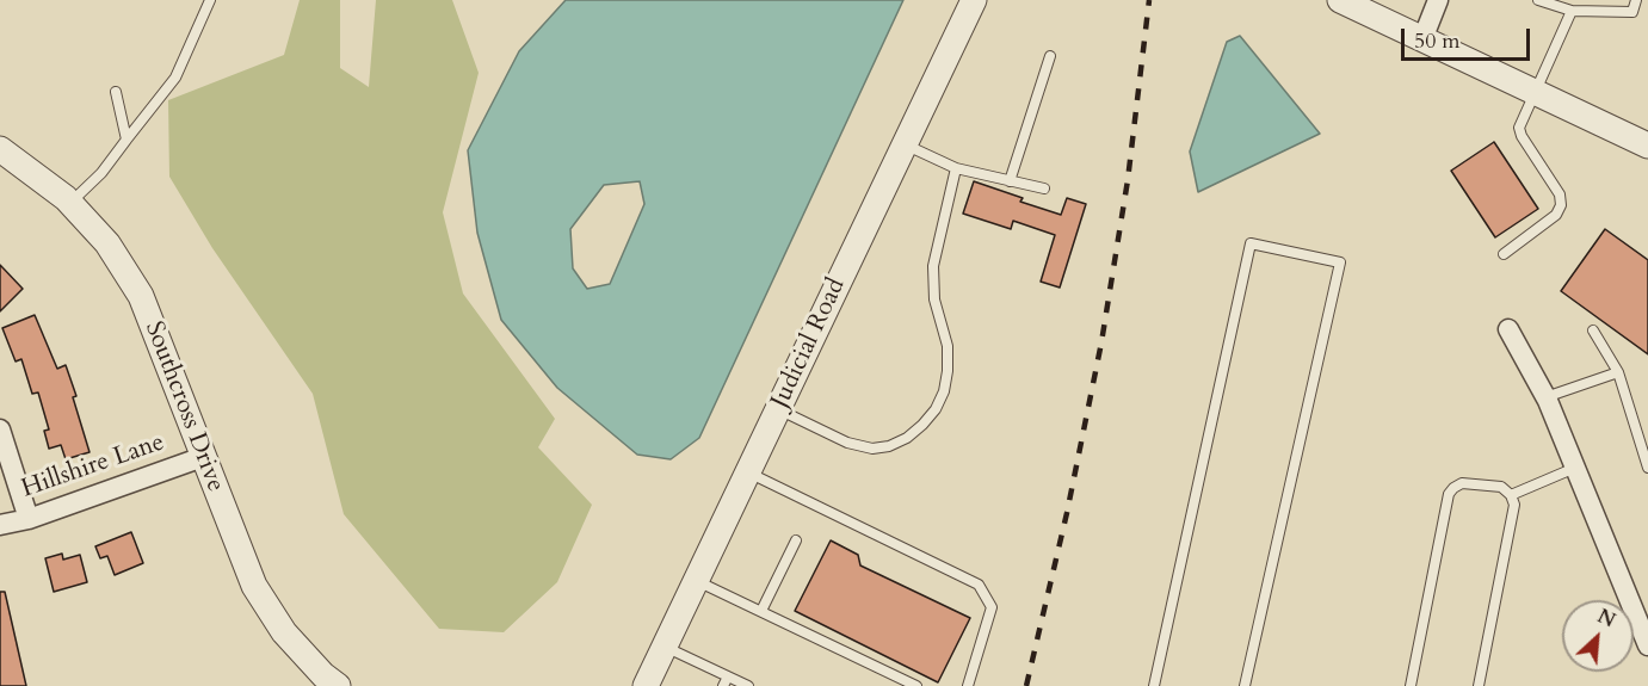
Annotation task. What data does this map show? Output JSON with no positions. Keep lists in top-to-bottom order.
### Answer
{
  "streets": {
    "street": ["Judicial Road", "Southcross Drive", "Hillshire Lane"]
  },
  "crossings": [
    ["Southcross Drive", "Hillshire Lane"]
  ],
  "scale_bar": "50 m",
  "north": "top right"
}
